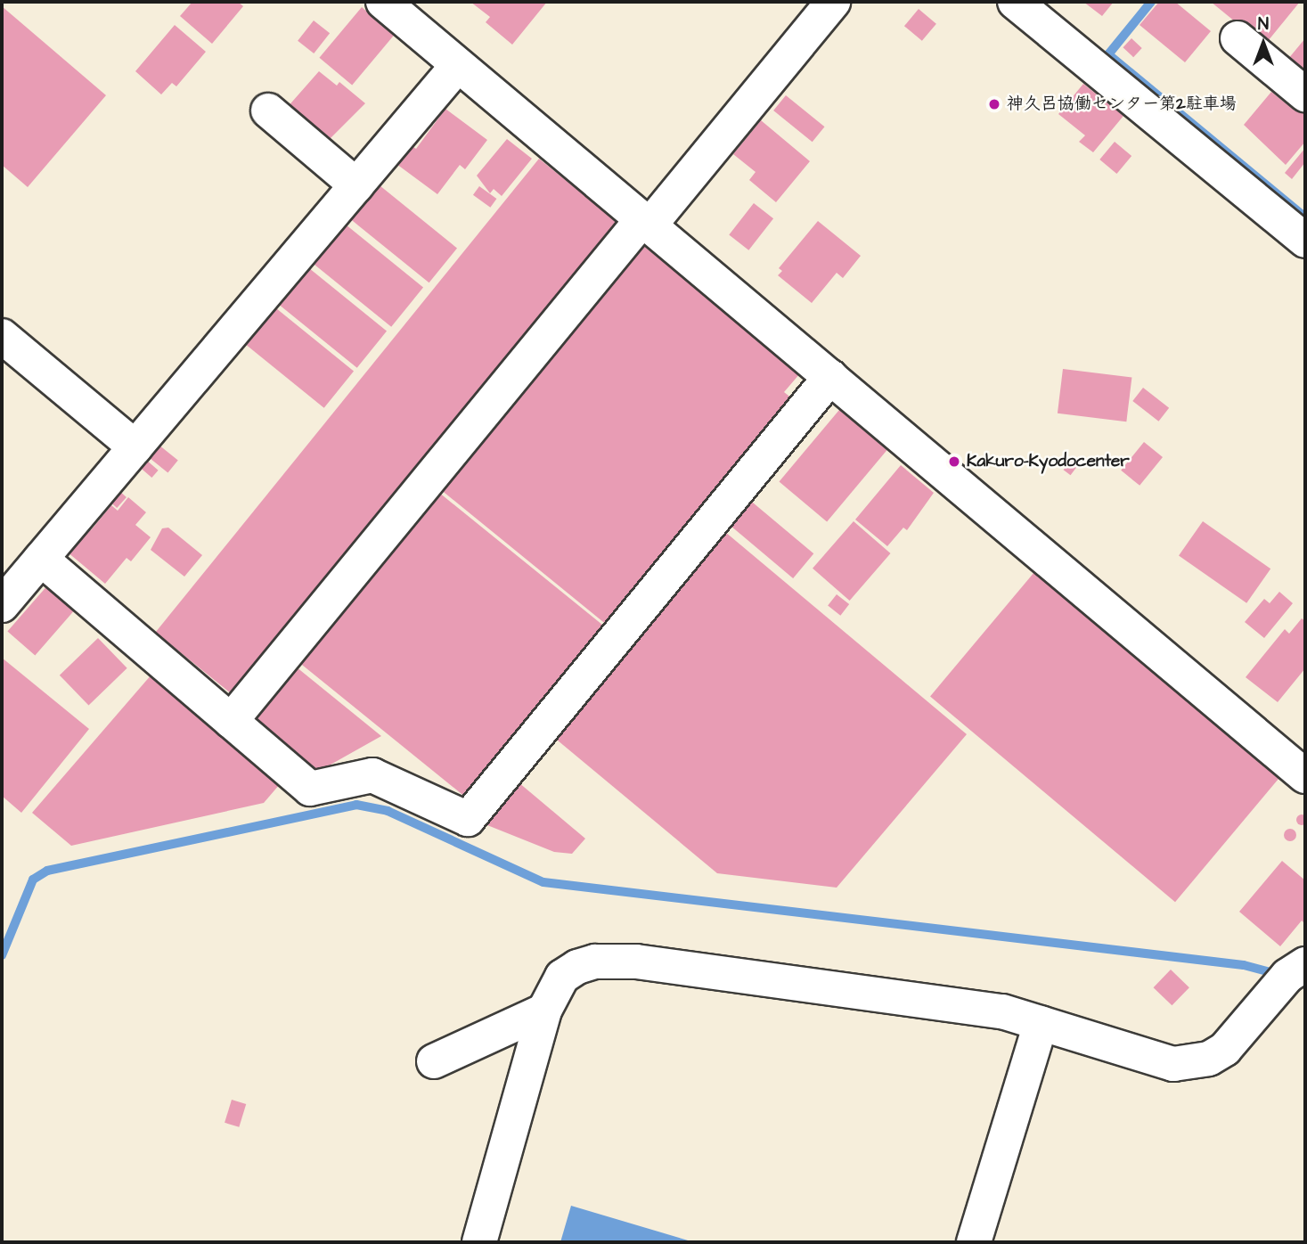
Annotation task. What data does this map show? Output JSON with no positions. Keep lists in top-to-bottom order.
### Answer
{
  "places": ["神久呂協働センター第2駐車場", "Kakuro-Kyodocenter"],
  "north": "top"
}
